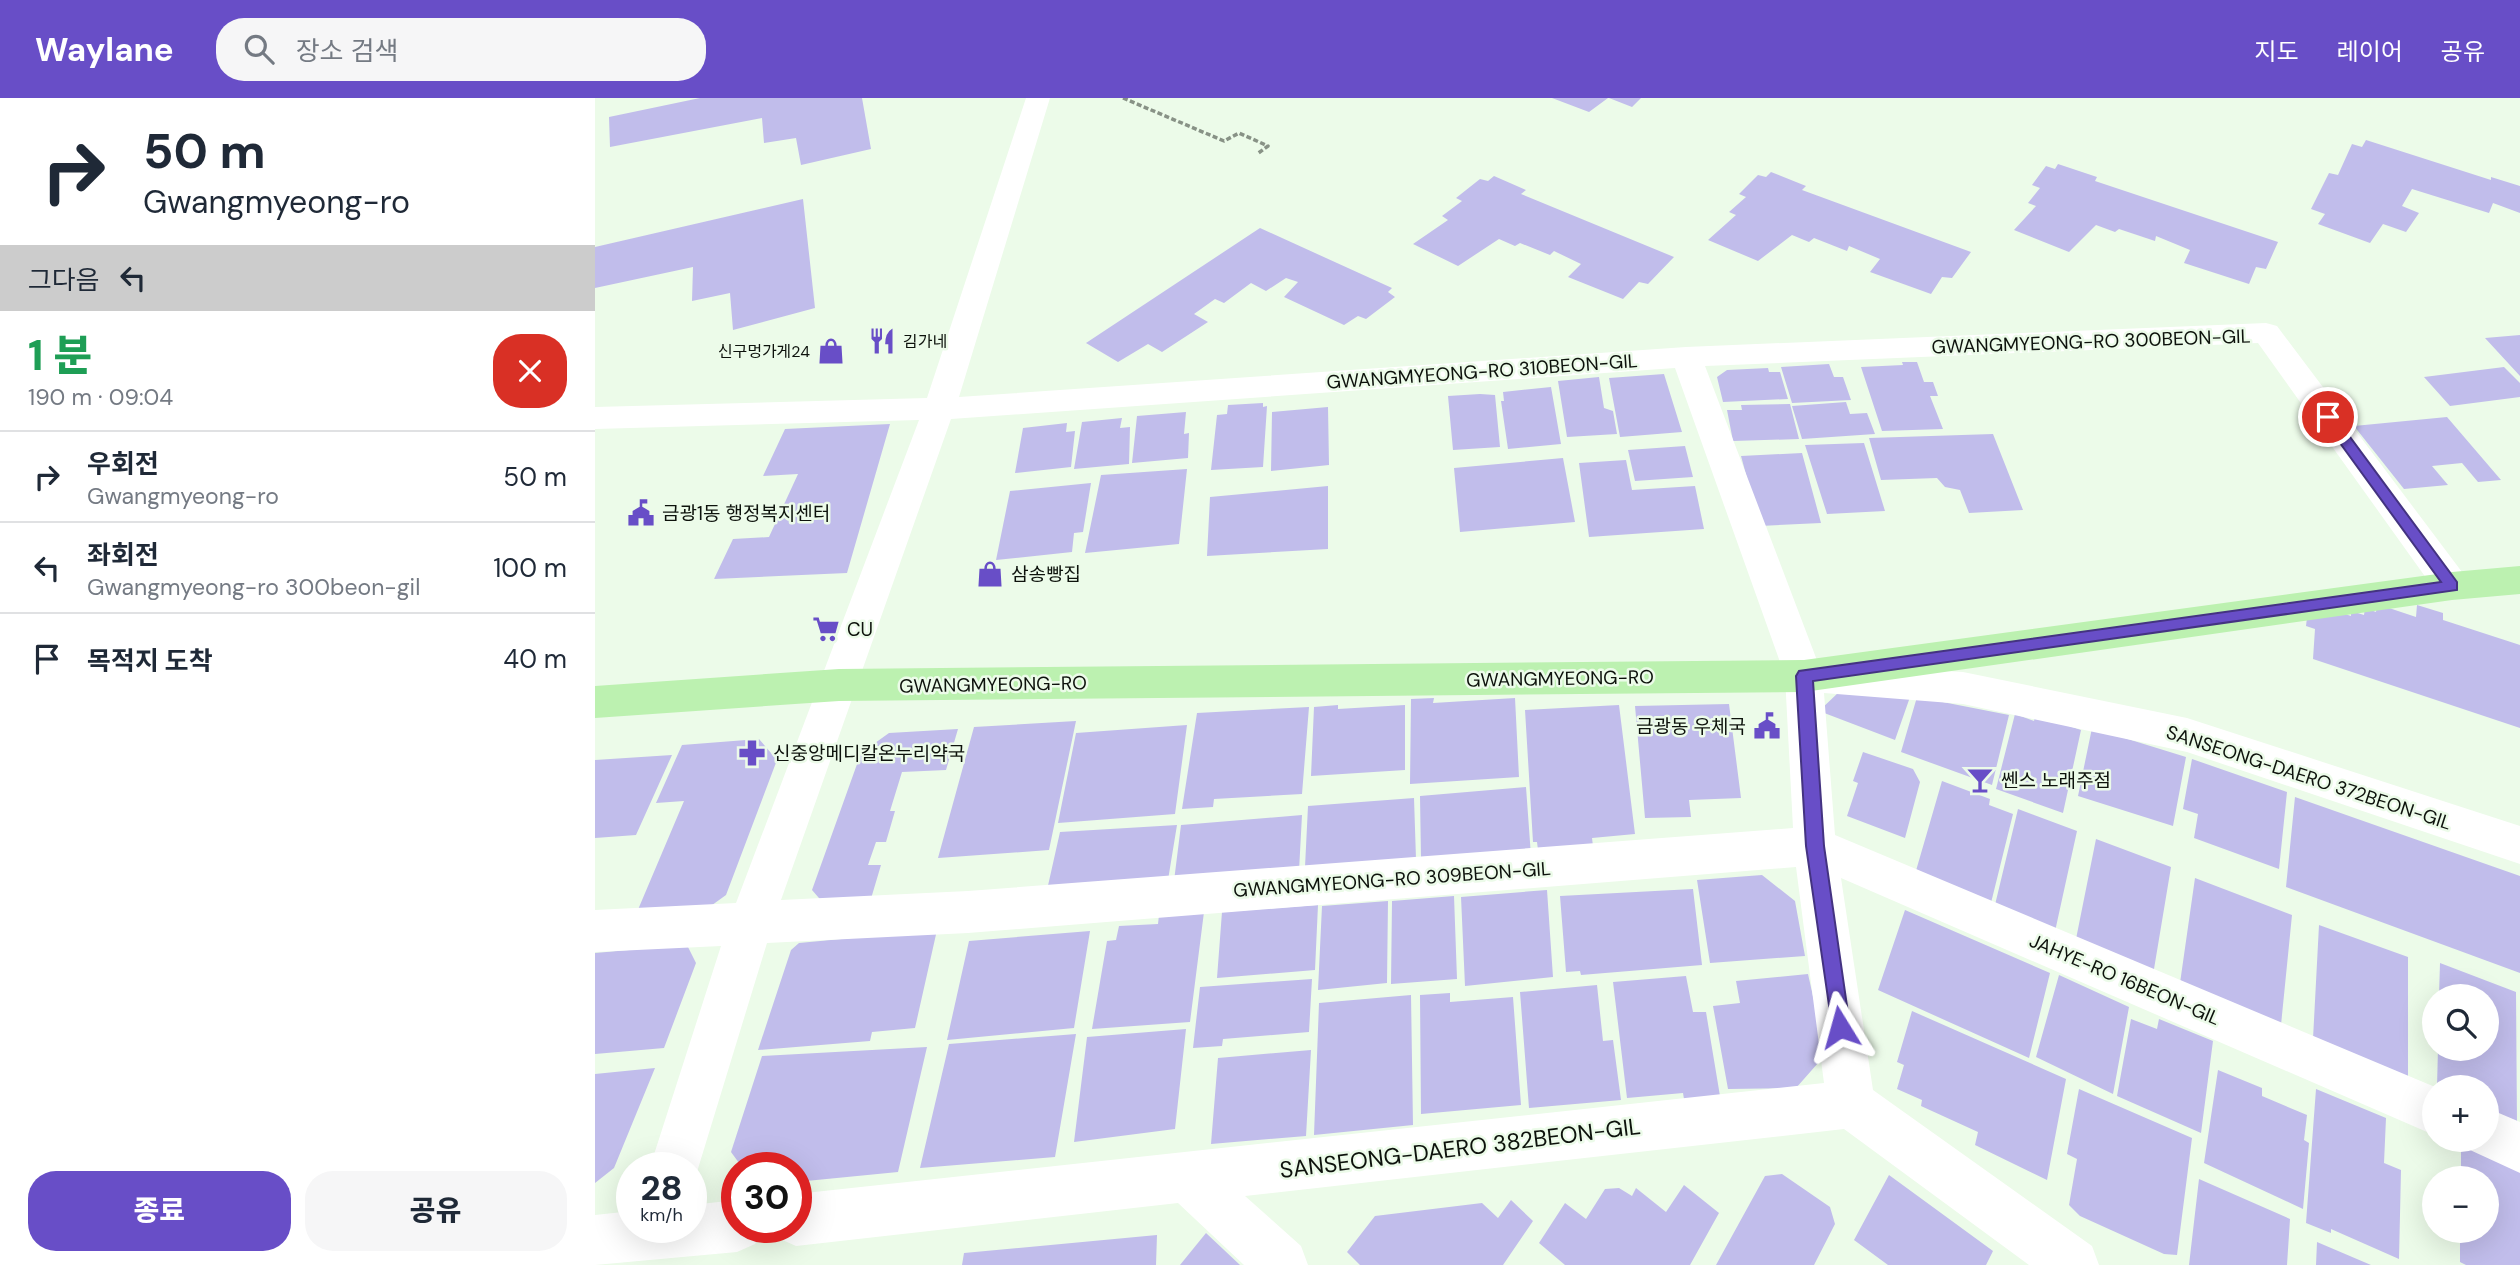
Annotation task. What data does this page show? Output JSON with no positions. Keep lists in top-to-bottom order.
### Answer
{
  "streets": {
    "main road": ["GWANGMYEONG-RO"],
    "street": [
      "GWANGMYEONG-RO 300BEON-GIL",
      "GWANGMYEONG-RO 310BEON-GIL",
      "SANSEONG-DAERO 372BEON-GIL",
      "GWANGMYEONG-RO 309BEON-GIL",
      "JAHYE-RO 16BEON-GIL",
      "SANSEONG-DAERO 382BEON-GIL"
    ]
  },
  "crossings": [
    ["GWANGMYEONG-RO 300BEON-GIL", "GWANGMYEONG-RO 310BEON-GIL"],
    ["GWANGMYEONG-RO 300BEON-GIL", "GWANGMYEONG-RO"],
    ["GWANGMYEONG-RO", "SANSEONG-DAERO 372BEON-GIL"],
    ["GWANGMYEONG-RO 309BEON-GIL", "JAHYE-RO 16BEON-GIL"]
  ],
  "places": {
    "restaurant": ["김가네"],
    "shop": ["신구멍가게24", "삼송빵집"],
    "public building": ["금광1동 행정복지센터", "금광동 우체국"],
    "supermarket": ["CU"],
    "pharmacy": ["신중앙메디칼온누리약국"],
    "bar": ["쎈스 노래주점"]
  },
  "page": {
    "header": "Waylane",
    "search": "장소 검색",
    "nav": ["지도", "레이어", "공유"],
    "turn": ["50 m", "Gwangmyeong-ro"],
    "then": "그다음",
    "heading": ["1 분", "190 m · 09:04"],
    "list": [
      {
        "name": "우회전",
        "note": "Gwangmyeong-ro",
        "value": "50 m"
      },
      {
        "name": "좌회전",
        "note": "Gwangmyeong-ro 300beon-gil",
        "value": "100 m"
      },
      {
        "name": "목적지 도착",
        "value": "40 m"
      }
    ],
    "map_buttons": ["+", "−"],
    "speed": "28 km/h",
    "limit": "30",
    "buttons": ["종료", "공유"]
  }
}
